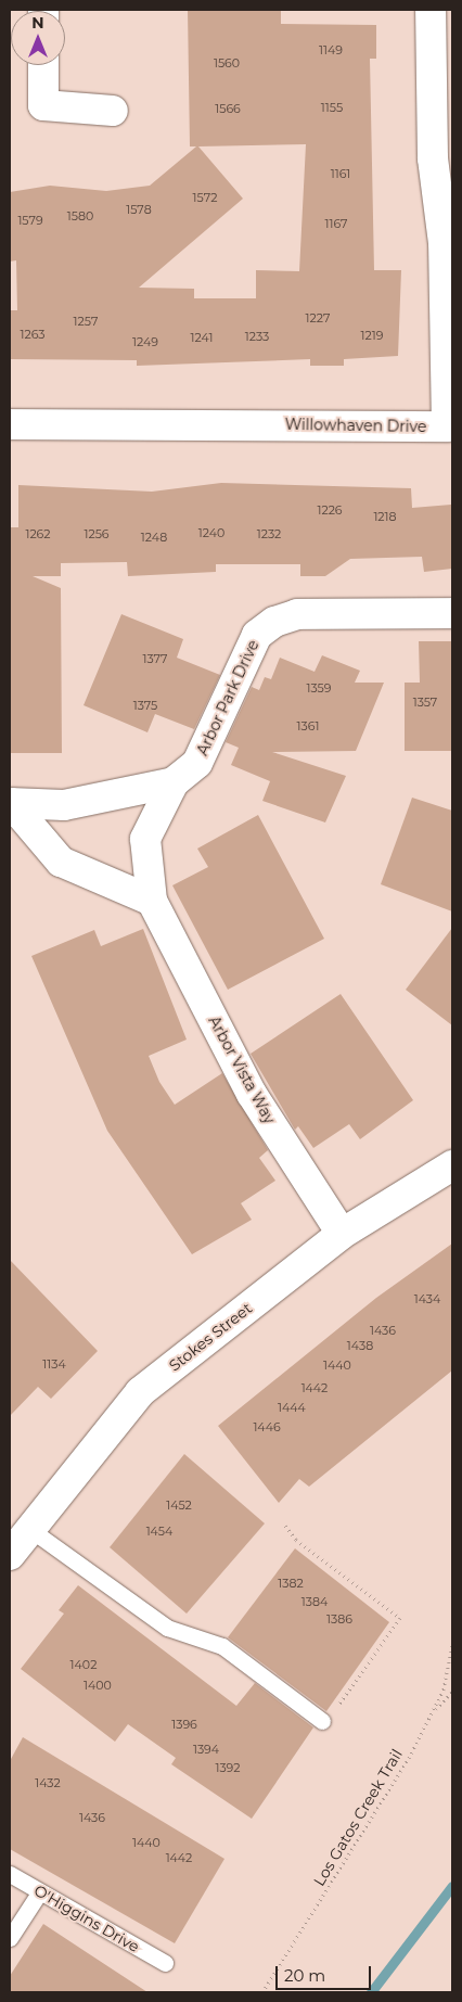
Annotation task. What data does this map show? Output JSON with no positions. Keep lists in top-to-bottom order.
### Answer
{
  "streets": {
    "street": [
      "Willowhaven Drive",
      "Arbor Park Drive",
      "Arbor Vista Way",
      "Stokes Street"
    ],
    "lane": ["O'Higgins Drive"],
    "path": ["Los Gatos Creek Trail"]
  },
  "crossings": [
    ["Arbor Park Drive", "Arbor Vista Way"],
    ["Arbor Vista Way", "Stokes Street"]
  ],
  "house_numbers": [
    "1149",
    "1560",
    "1155",
    "1566",
    "1161",
    "1572",
    "1578",
    "1580",
    "1579",
    "1167",
    "1227",
    "1257",
    "1263",
    "1219",
    "1233",
    "1241",
    "1249",
    "1226",
    "1218",
    "1240",
    "1262",
    "1256",
    "1232",
    "1248",
    "1377",
    "1359",
    "1357",
    "1375",
    "1361",
    "1434",
    "1436",
    "1438",
    "1134",
    "1440",
    "1442",
    "1444",
    "1446",
    "1452",
    "1454",
    "1382",
    "1384",
    "1386",
    "1402",
    "1400",
    "1396",
    "1394",
    "1392",
    "1432",
    "1436",
    "1440",
    "1442"
  ],
  "scale_bar": "20 m",
  "north": "top"
}
